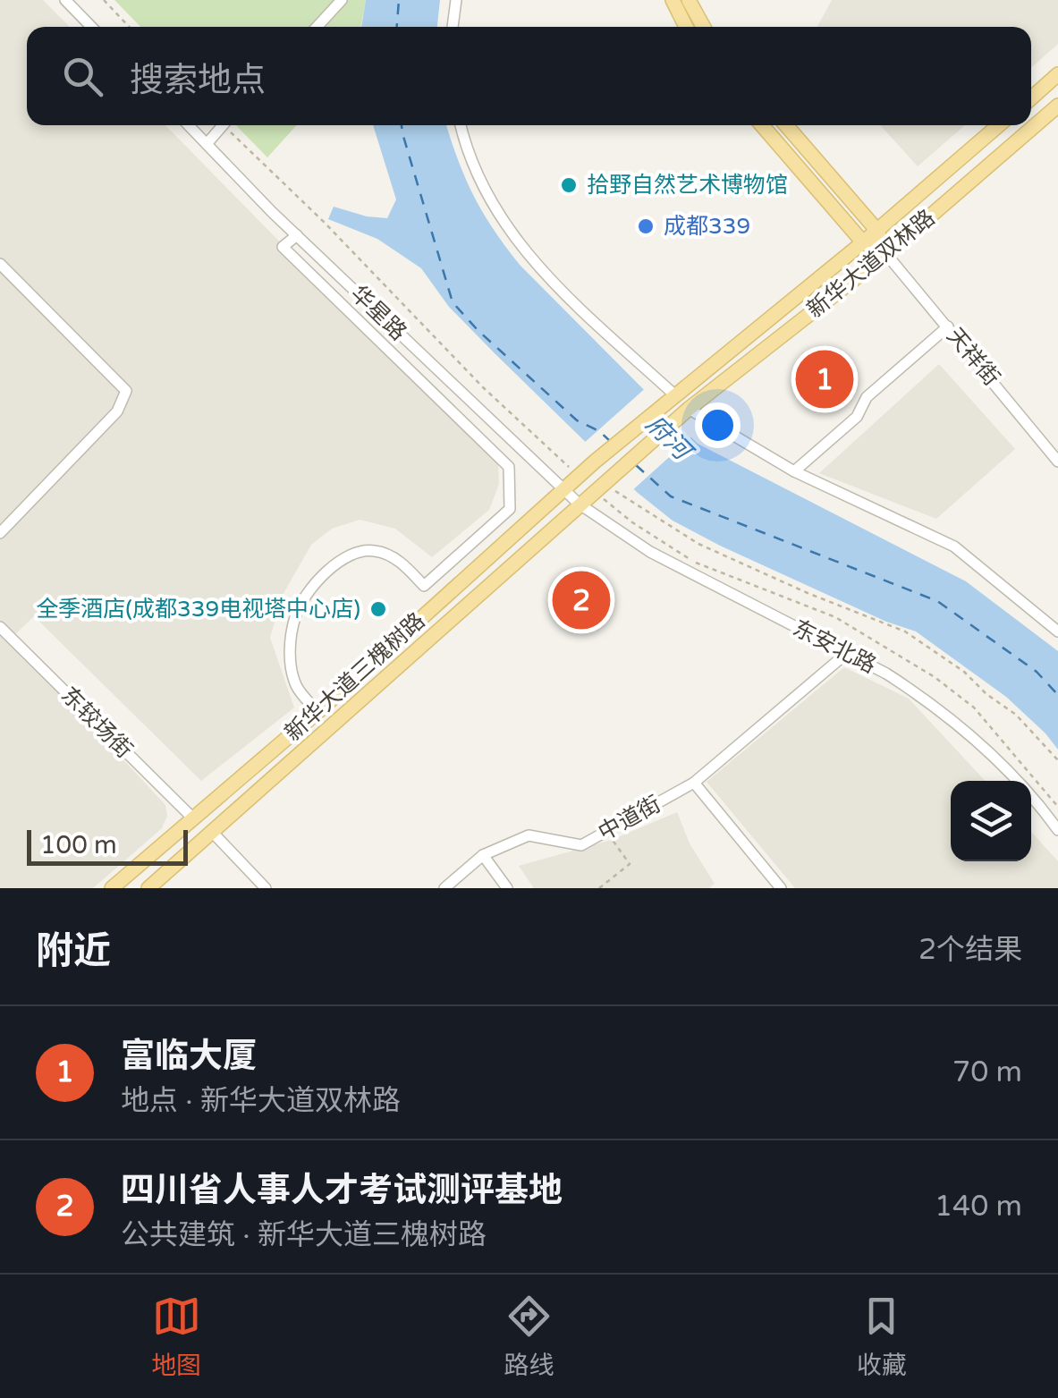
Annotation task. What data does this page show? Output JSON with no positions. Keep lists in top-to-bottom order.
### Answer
{
  "streets": {
    "main road": ["新华大道双林路", "新华大道三槐树路"],
    "street": [
      "华星路",
      "天祥街",
      "东安北路",
      "东较场街",
      "中道街"
    ]
  },
  "crossings": [
    ["新华大道双林路", "天祥街"],
    ["新华大道双林路", "新华大道三槐树路"],
    ["华星路", "东安北路"],
    ["华星路", "新华大道三槐树路"],
    ["东安北路", "新华大道三槐树路"],
    ["东安北路", "中道街"],
    ["新华大道三槐树路", "东较场街"]
  ],
  "water": ["府河"],
  "places": ["拾野自然艺术博物馆", "成都339", "全季酒店(成都339电视塔中心店)"],
  "scale_bar": "100 m",
  "page": {
    "search": "搜索地点",
    "pins": ["1", "2"],
    "scale": "100 m",
    "heading": ["附近", "2个结果"],
    "list": [
      {
        "mark": "1",
        "name": "富临大厦",
        "note": "地点 · 新华大道双林路",
        "value": "70 m"
      },
      {
        "mark": "2",
        "name": "四川省人事人才考试测评基地",
        "note": "公共建筑 · 新华大道三槐树路",
        "value": "140 m"
      }
    ],
    "nav": ["地图", "路线", "收藏"]
  }
}
